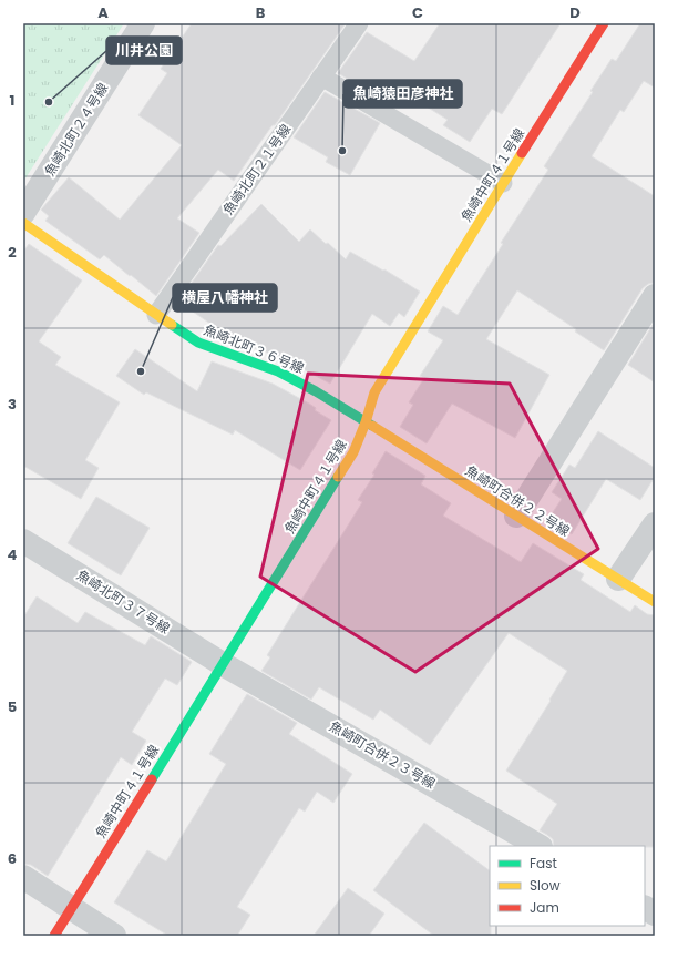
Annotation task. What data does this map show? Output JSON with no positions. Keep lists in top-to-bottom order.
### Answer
{
  "streets": {
    "street": [
      "魚崎北町２４号線",
      "魚崎中町４１号線",
      "魚崎北町３６号線",
      "魚崎町合併２２号線",
      "魚崎北町３７号線",
      "魚崎町合併２３号線"
    ],
    "lane": ["魚崎北町２１号線"]
  },
  "crossings": [
    ["魚崎北町２１号線", "魚崎北町３６号線"],
    ["魚崎中町４１号線", "魚崎北町３６号線"],
    ["魚崎中町４１号線", "魚崎町合併２２号線"],
    ["魚崎中町４１号線", "魚崎北町３７号線"],
    ["魚崎中町４１号線", "魚崎町合併２３号線"],
    ["魚崎北町３６号線", "魚崎町合併２２号線"],
    ["魚崎北町３７号線", "魚崎町合併２３号線"]
  ],
  "places": ["川井公園", "魚崎猿田彦神社", "横屋八幡神社"],
  "legend": ["Fast", "Slow", "Jam"],
  "grid": {
    "columns": [
      "A",
      "B",
      "C",
      "D"
    ],
    "rows": [
      "1",
      "2",
      "3",
      "4",
      "5",
      "6"
    ]
  }
}
